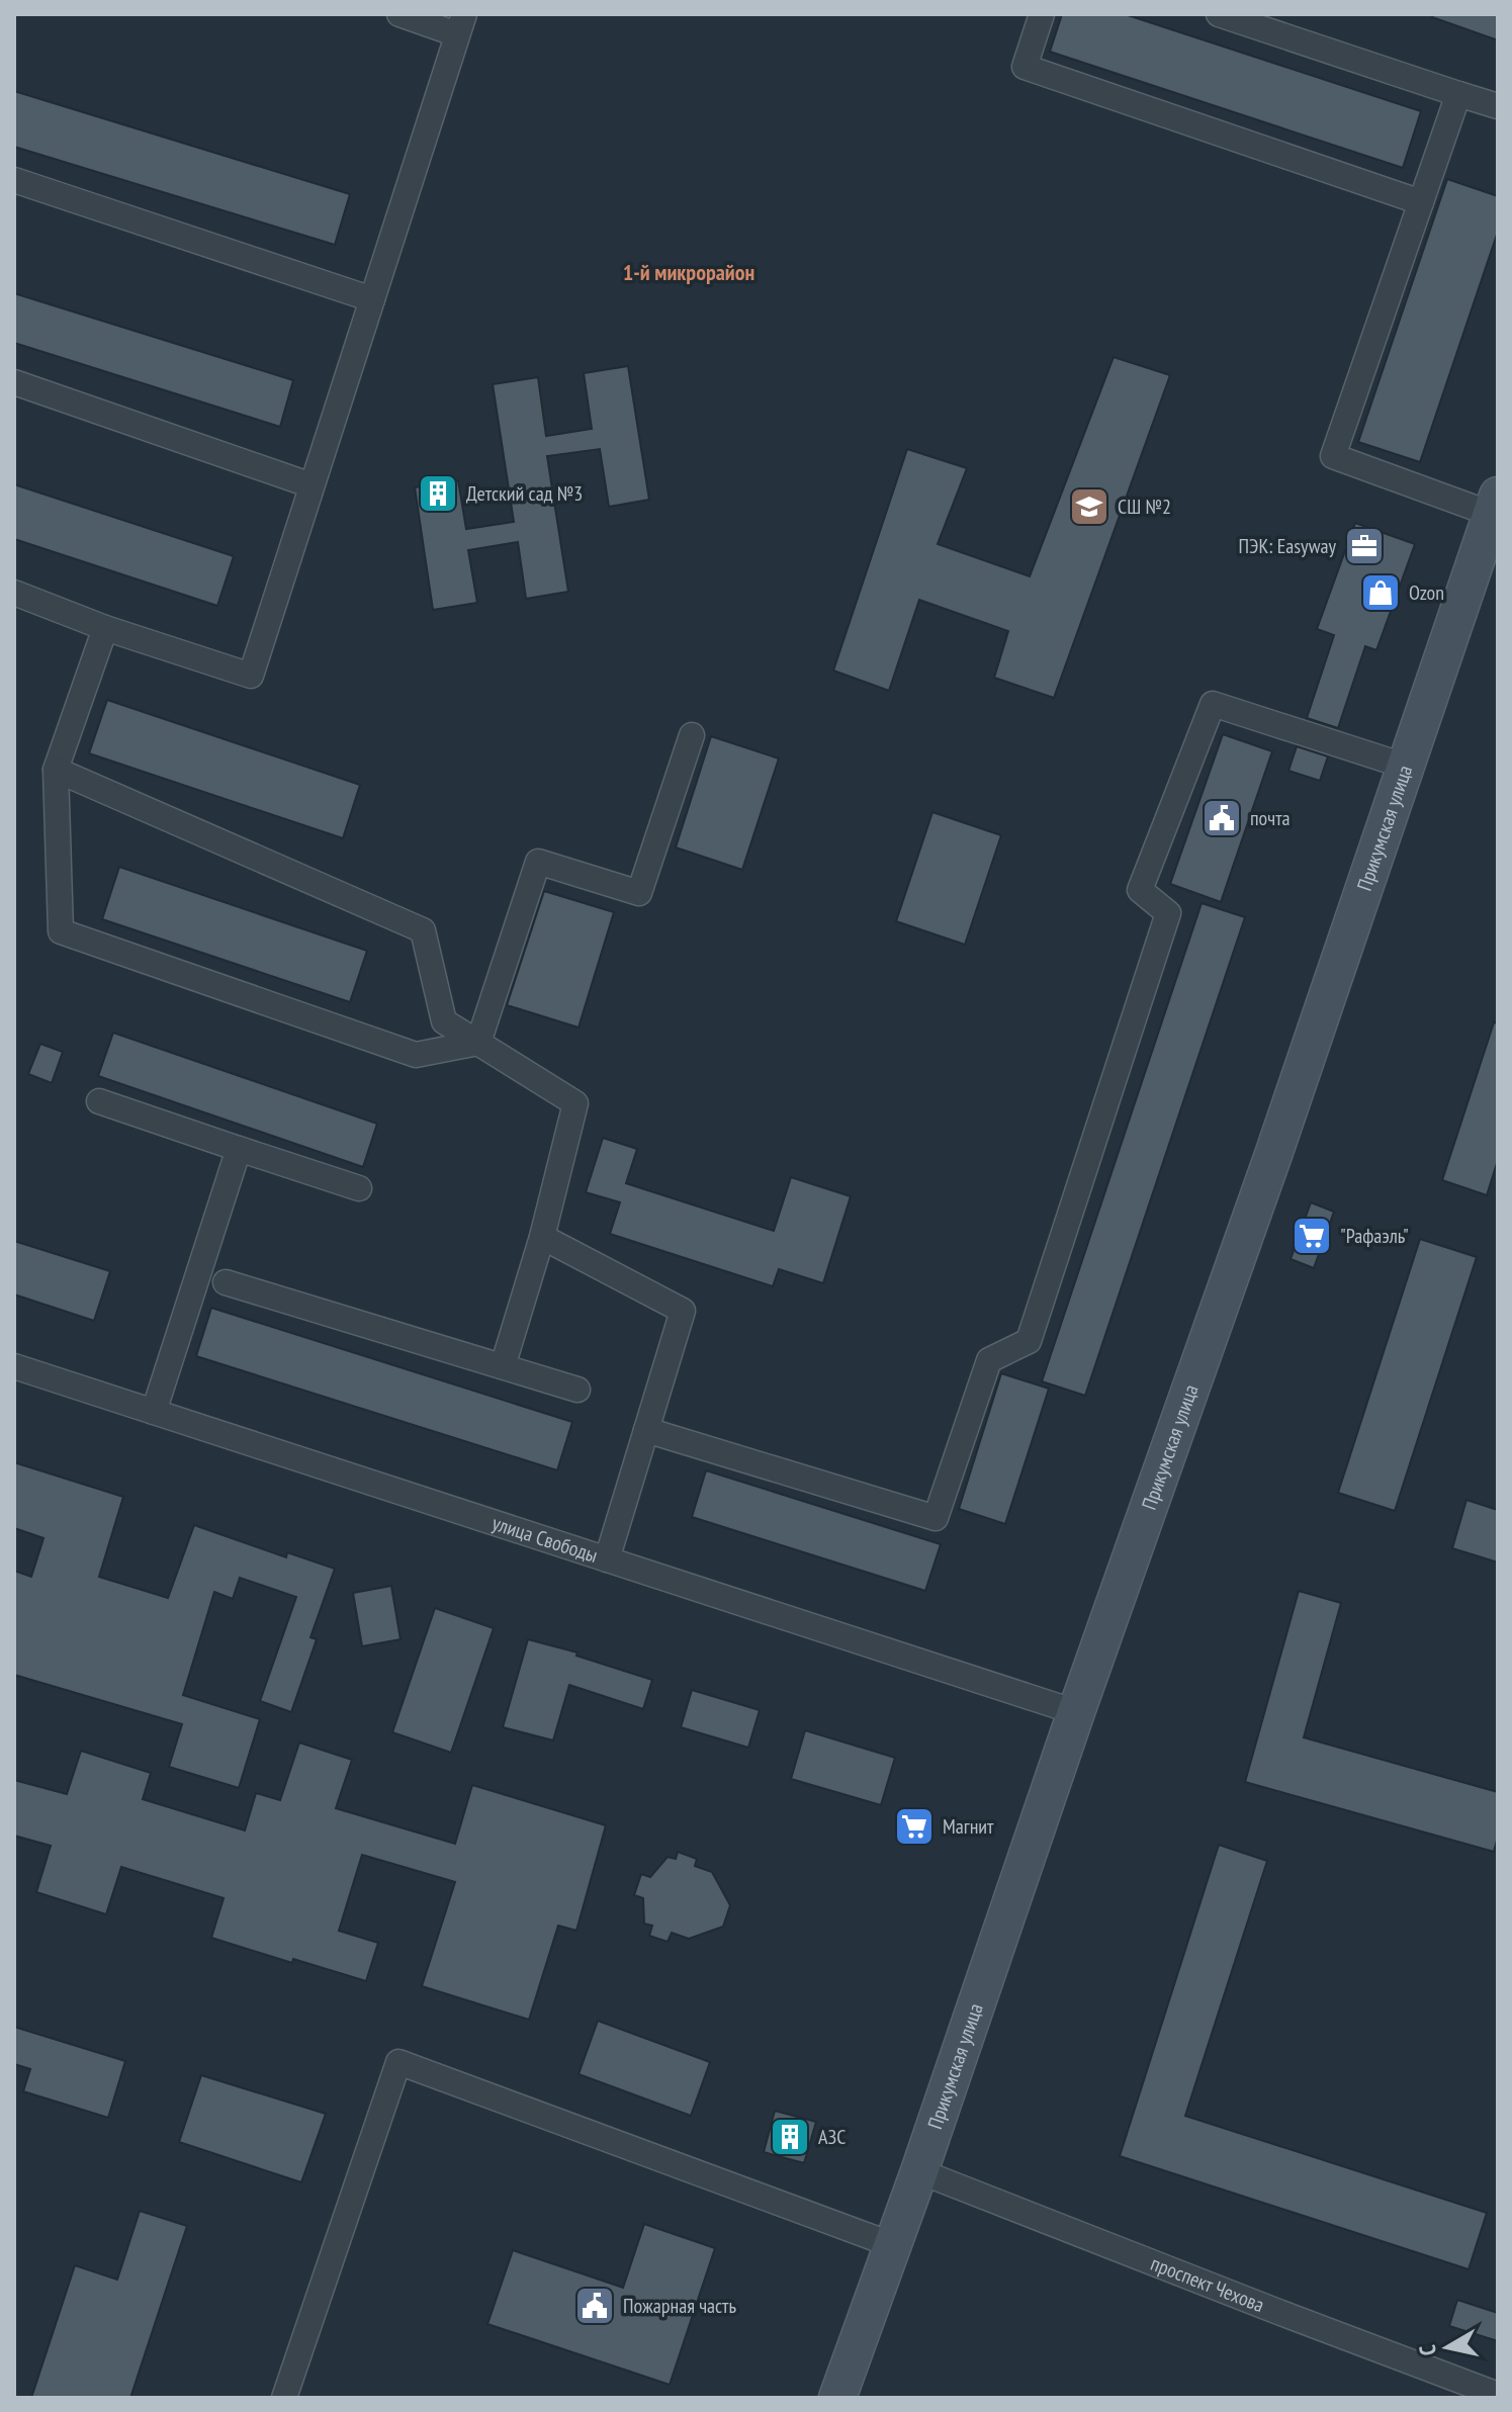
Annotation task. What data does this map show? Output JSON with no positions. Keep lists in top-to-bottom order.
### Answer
{
  "streets": {
    "main road": ["Прикумская улица"],
    "street": ["улица Свободы", "проспект Чехова"]
  },
  "crossings": [
    ["Прикумская улица", "улица Свободы"],
    ["Прикумская улица", "проспект Чехова"]
  ],
  "districts": ["1-й микрорайон"],
  "places": {
    "building": ["Детский сад №3", "АЗС"],
    "school or university": ["СШ №2"],
    "office": ["ПЭК: Easyway"],
    "shop": ["Ozon"],
    "public building": ["почта", "Пожарная часть"],
    "supermarket": ["\"Рафаэль\"", "Магнит"]
  },
  "north": "left"
}
